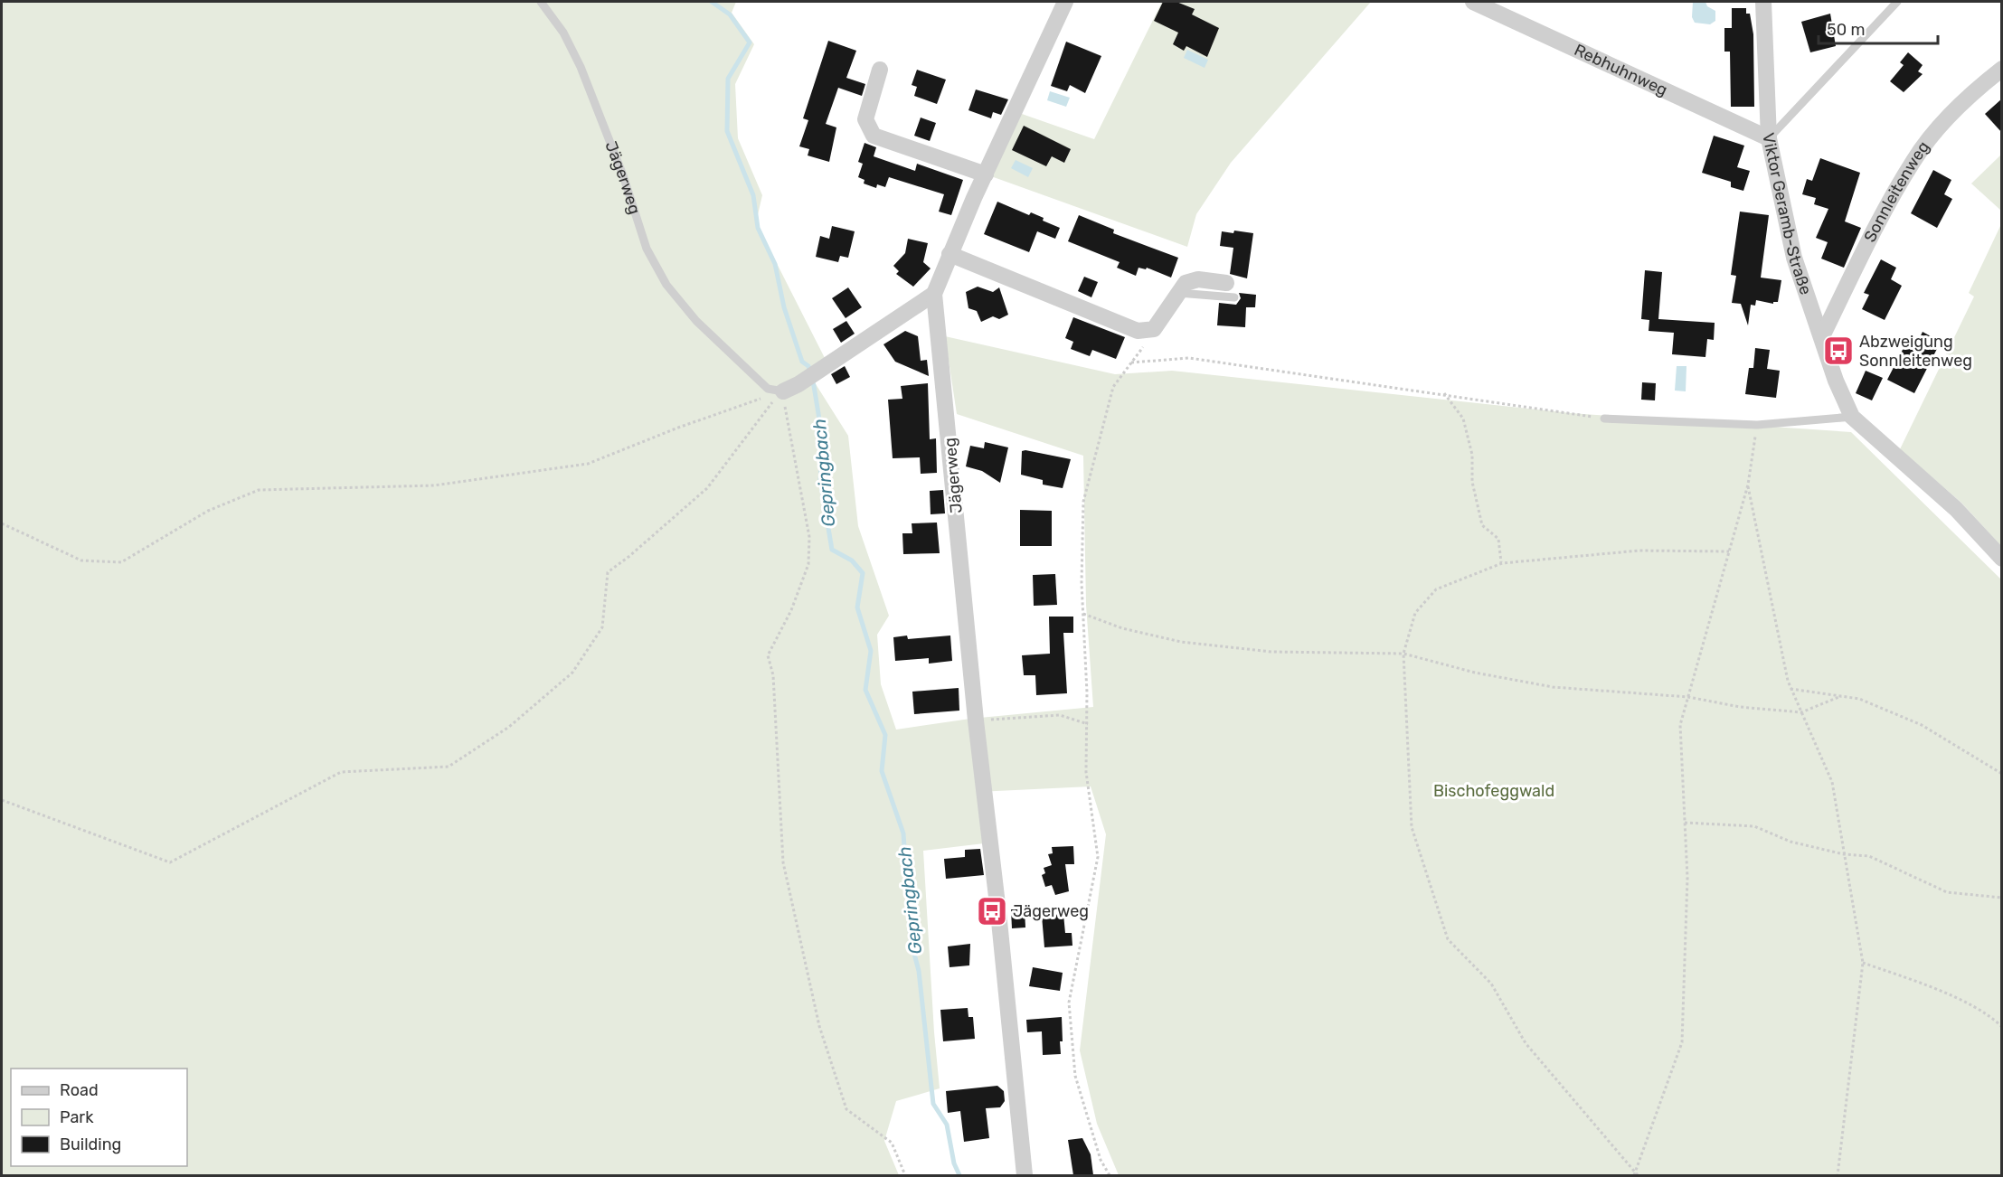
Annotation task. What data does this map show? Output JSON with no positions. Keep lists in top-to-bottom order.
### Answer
{
  "streets": {
    "street": [
      "Rebhuhnweg",
      "Jägerweg",
      "Sonnleitenweg",
      "Viktor Geramb-Straße"
    ]
  },
  "crossings": [
    ["Rebhuhnweg", "Viktor Geramb-Straße"],
    ["Sonnleitenweg", "Viktor Geramb-Straße"]
  ],
  "water": ["Gepringbach"],
  "parks": ["Bischofeggwald"],
  "places": {
    "bus stop": ["Abzweigung Sonnleitenweg", "Jägerweg"]
  },
  "legend": ["Road", "Park", "Building"],
  "scale_bar": "50 m"
}
